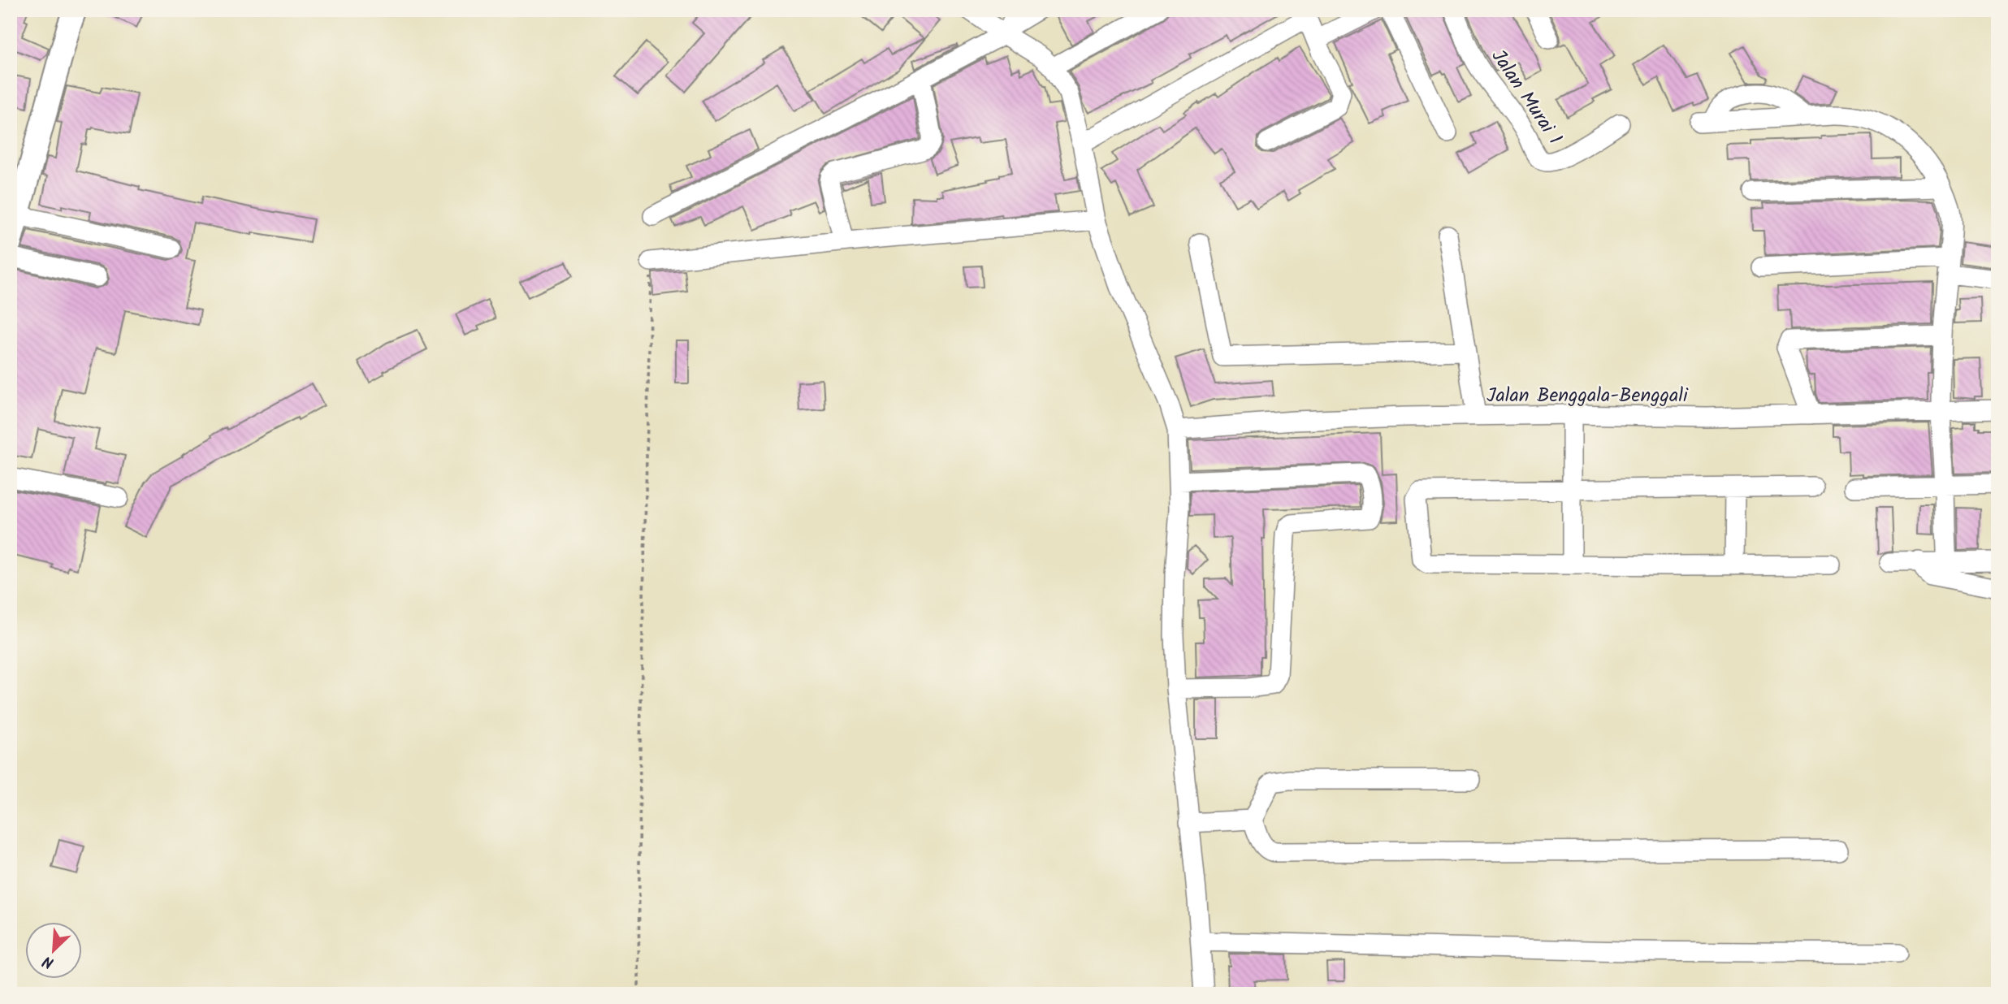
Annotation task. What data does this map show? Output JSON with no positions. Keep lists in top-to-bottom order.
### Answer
{
  "streets": {
    "street": ["Jalan Murai 1", "Jalan Benggala-Benggali"]
  },
  "north": "bottom left"
}
